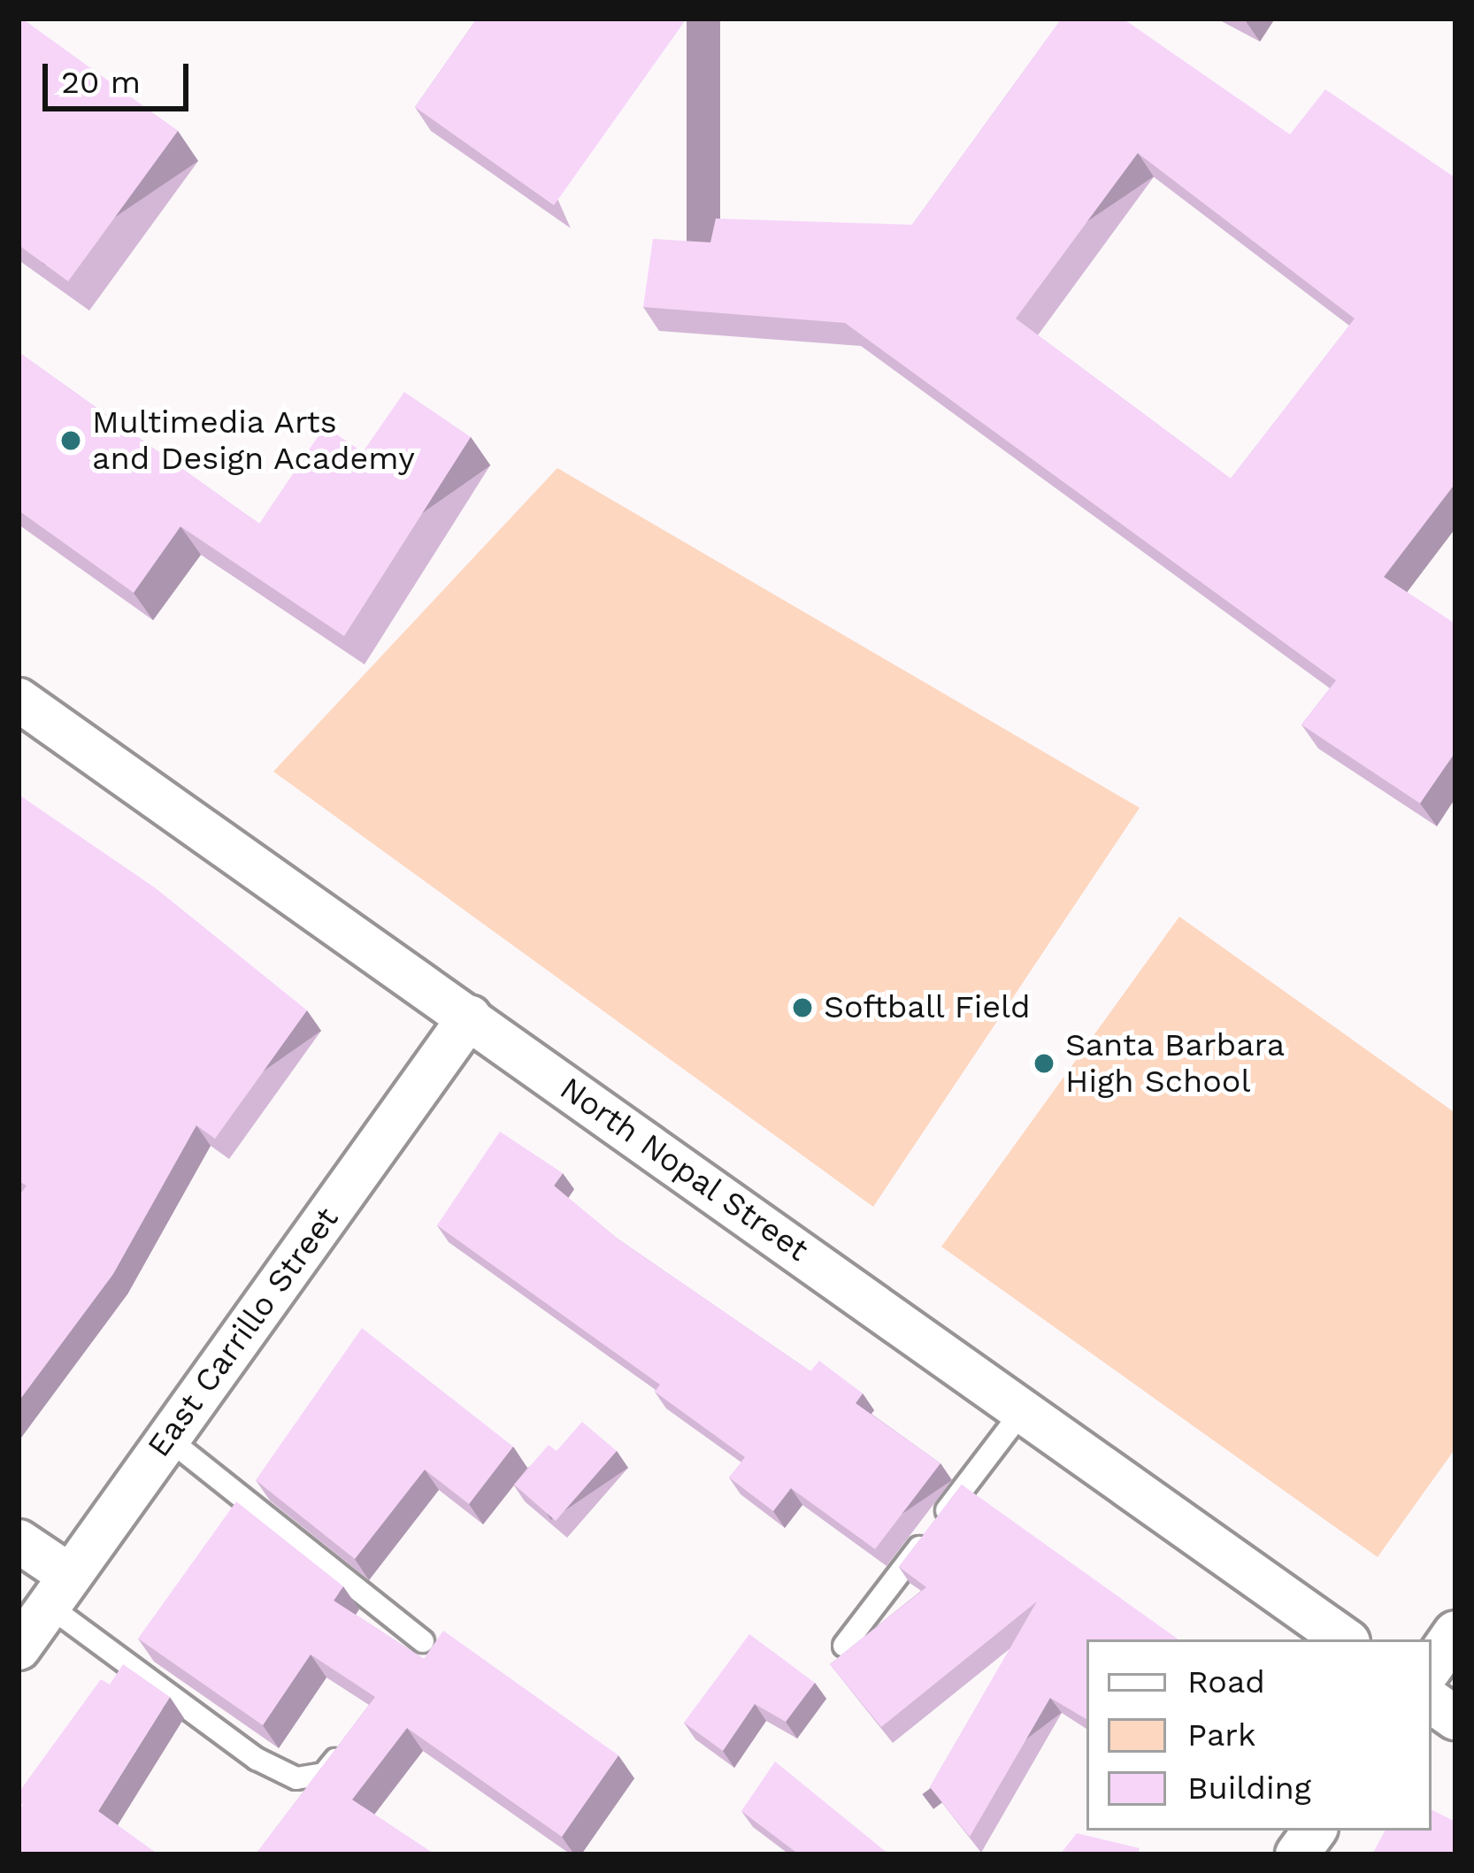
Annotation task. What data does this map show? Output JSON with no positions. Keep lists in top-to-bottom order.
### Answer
{
  "streets": {
    "street": ["North Nopal Street", "East Carrillo Street"]
  },
  "crossings": [
    ["North Nopal Street", "East Carrillo Street"]
  ],
  "places": ["Multimedia Arts and Design Academy", "Softball Field", "Santa Barbara High School"],
  "legend": ["Road", "Park", "Building"],
  "scale_bar": "20 m"
}
